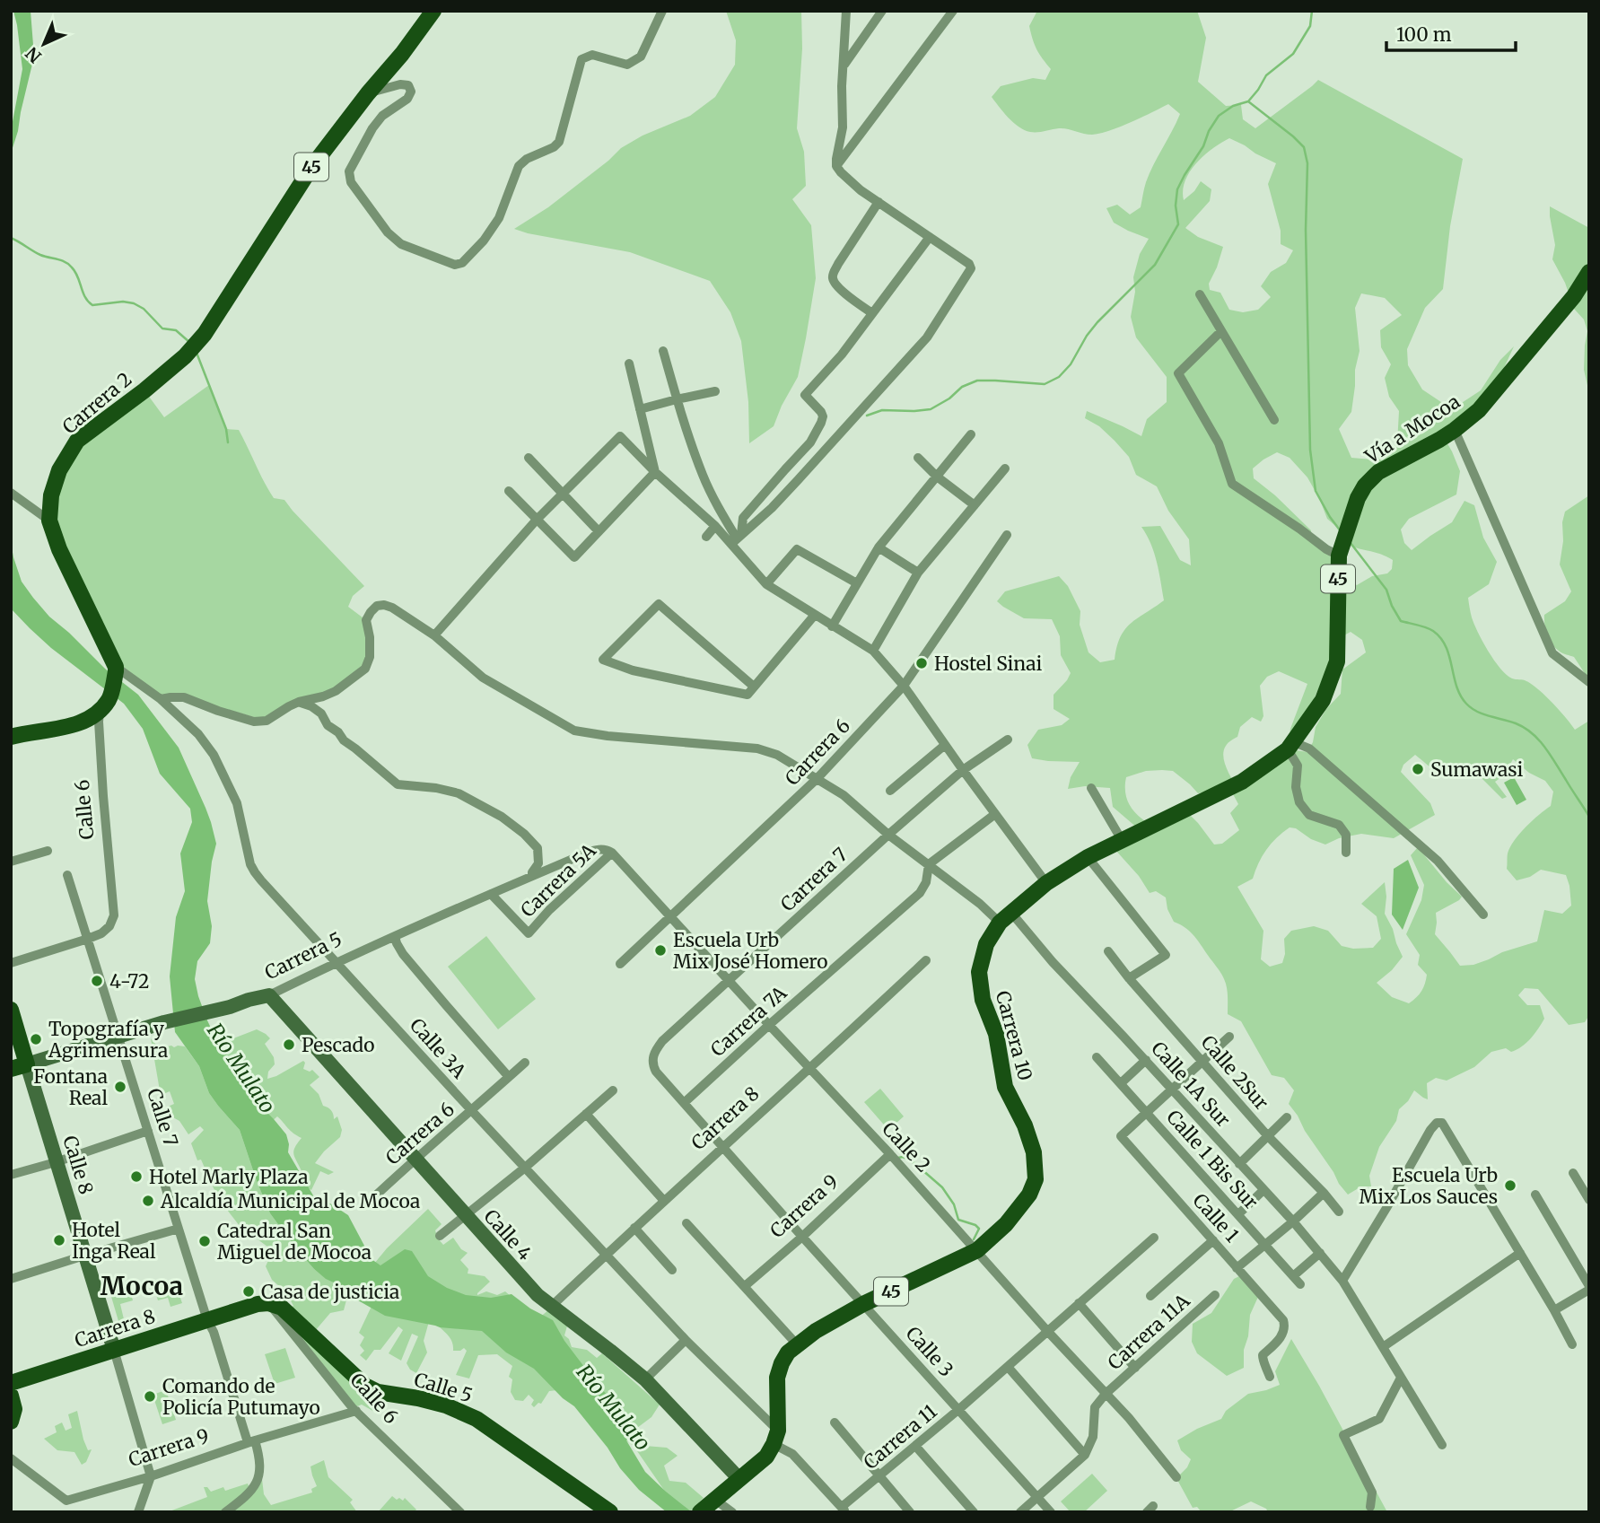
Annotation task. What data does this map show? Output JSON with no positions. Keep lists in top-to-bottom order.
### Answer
{
  "streets": {
    "main road": [
      "45",
      "Carrera 2",
      "Vía a Mocoa",
      "Carrera 5",
      "Carrera 10",
      "Carrera 8",
      "Calle 8",
      "Calle 4",
      "Calle 5"
    ],
    "street": [
      "Carrera 6",
      "Calle 6",
      "Carrera 7",
      "Carrera 5A",
      "Carrera 7A",
      "Calle 3A",
      "Calle 2Sur",
      "Calle 1A Sur",
      "Calle 7",
      "Calle 2",
      "Calle 1 Bis Sur",
      "Carrera 9",
      "Calle 1",
      "Carrera 11A",
      "Calle 3",
      "Carrera 11"
    ]
  },
  "crossings": [
    ["45", "Carrera 2"],
    ["Carrera 2", "Calle 3A"],
    ["Vía a Mocoa", "Carrera 10"],
    ["Carrera 6", "Calle 3A"],
    ["Carrera 6", "Calle 1A Sur"],
    ["Carrera 6", "Calle 2"],
    ["Carrera 6", "Calle 4"],
    ["Calle 6", "Calle 7"],
    ["Calle 6", "Carrera 8"],
    ["Calle 6", "Carrera 9"],
    ["Calle 6", "Calle 5"],
    ["Carrera 7", "Calle 1A Sur"],
    ["Carrera 7", "Calle 2"],
    ["Carrera 7", "Calle 3"],
    ["Carrera 5A", "Carrera 5"],
    ["Carrera 5A", "Calle 2"],
    ["Carrera 5", "Calle 3A"],
    ["Carrera 5", "Calle 7"],
    ["Carrera 5", "Calle 2"],
    ["Carrera 5", "Calle 8"],
    ["Carrera 5", "Calle 4"],
    ["Carrera 7A", "Calle 1A Sur"],
    ["Carrera 7A", "Calle 2"],
    ["Carrera 7A", "Calle 3"],
    ["Carrera 10", "Calle 3A"],
    ["Carrera 10", "Calle 1A Sur"],
    ["Carrera 10", "Calle 2"],
    ["Carrera 10", "Calle 3"],
    ["Calle 3A", "Carrera 8"],
    ["Calle 3A", "Carrera 11"],
    ["Calle 7", "Carrera 8"],
    ["Calle 7", "Carrera 9"],
    ["Carrera 8", "Calle 2"],
    ["Carrera 8", "Calle 8"],
    ["Carrera 8", "Calle 4"],
    ["Carrera 8", "Calle 3"],
    ["Carrera 8", "Calle 5"],
    ["Calle 2", "Carrera 9"],
    ["Calle 2", "Carrera 11A"],
    ["Calle 2", "Carrera 11"],
    ["Calle 1 Bis Sur", "Calle 1"],
    ["Calle 8", "Carrera 9"],
    ["Carrera 9", "Calle 3"],
    ["Calle 3", "Carrera 11"]
  ],
  "districts": ["Mocoa"],
  "water": ["Río Mulato"],
  "places": [
    "Hostel Sinai",
    "Sumawasi",
    "Escuela Urb Mix José Homero",
    "4-72",
    "Topografía y Agrimensura",
    "Pescado",
    "Fontana Real",
    "Hotel Marly Plaza",
    "Escuela Urb Mix Los Sauces",
    "Alcaldía Municipal de Mocoa",
    "Hotel Inga Real",
    "Catedral San Miguel de Mocoa",
    "Casa de justicia",
    "Comando de Policía Putumayo"
  ],
  "scale_bar": "100 m",
  "north": "bottom left"
}
